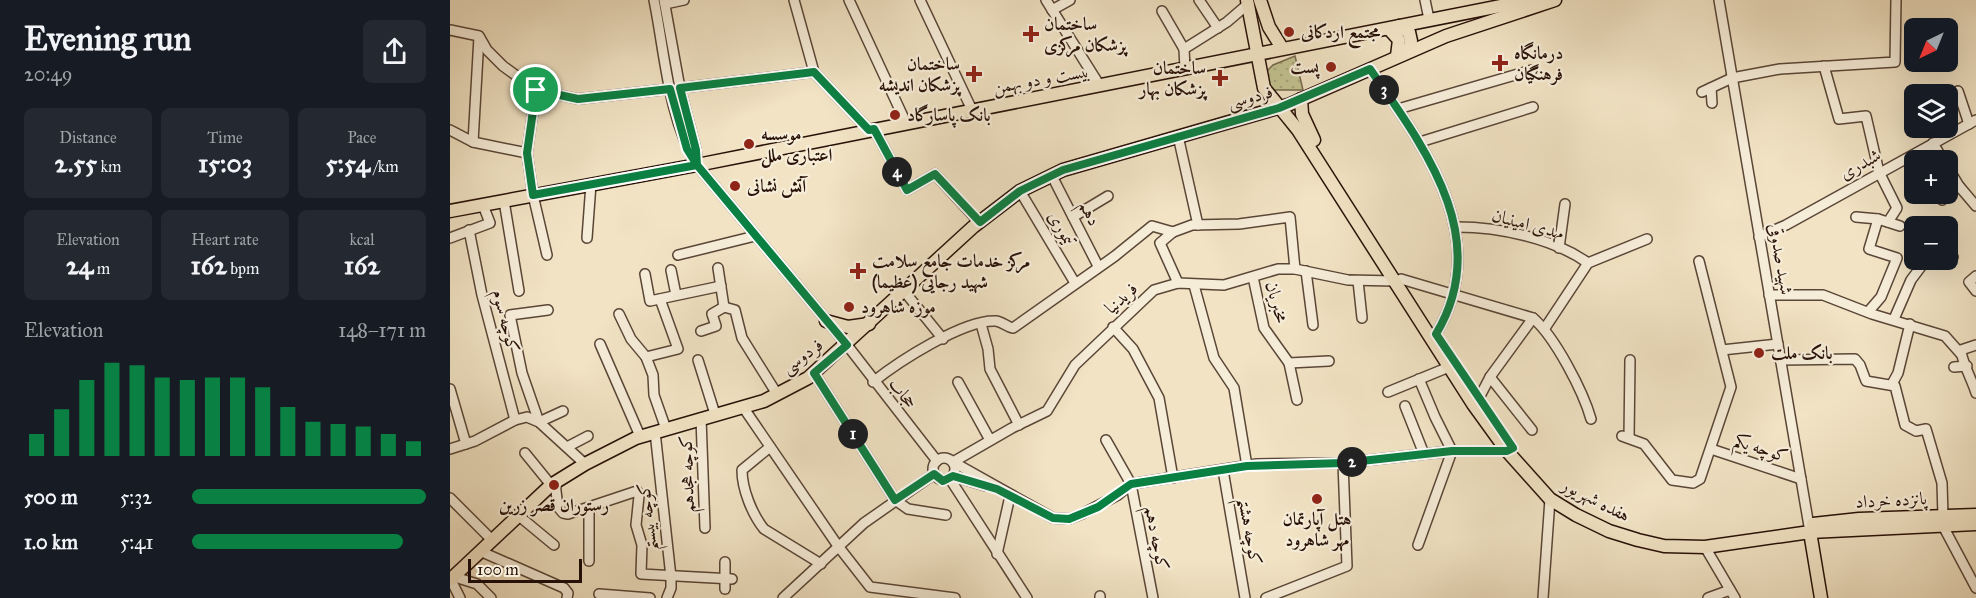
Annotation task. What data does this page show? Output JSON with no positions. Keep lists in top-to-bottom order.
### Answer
{
  "streets": {
    "main road": [
      "بیست و دو بهمن",
      "فردوسی",
      "شهید صدوقی",
      "هفده شهریور",
      "پانزده خرداد"
    ],
    "street": [
      "شبدری",
      "دهم",
      "مهدی امینیان",
      "تیموری",
      "فریدنیا",
      "مخبریان",
      "کوچه سوم",
      "حجاب",
      "کوچه یکم",
      "کوچه هجدهم",
      "کوچه بیستم",
      "کوچه هشتم",
      "کوچه دهم"
    ]
  },
  "crossings": [
    ["بیست و دو بهمن", "حجاب"],
    ["بیست و دو بهمن", "هفده شهریور"],
    ["فردوسی", "دهم"],
    ["فردوسی", "تیموری"],
    ["فردوسی", "حجاب"],
    ["فردوسی", "کوچه هجدهم"],
    ["فردوسی", "هفده شهریور"],
    ["فردوسی", "کوچه بیستم"],
    ["شبدری", "شهید صدوقی"],
    ["شهید صدوقی", "کوچه یکم"],
    ["شهید صدوقی", "هفده شهریور"],
    ["شهید صدوقی", "پانزده خرداد"],
    ["فریدنیا", "مخبریان"],
    ["فریدنیا", "حجاب"],
    ["فریدنیا", "هفده شهریور"],
    ["هفده شهریور", "پانزده خرداد"]
  ],
  "places": {
    "other": [
      "مجتمع اردکانی",
      "پست",
      "بانک پاسارگاد",
      "موسسه اعتباری ملل",
      "آتش نشانی",
      "موزه شاهرود",
      "بانک ملت",
      "رستوران قصر زرین",
      "هتل آپارتمان مهر شاهرود"
    ],
    "health": [
      "ساختمان پزشکان مرکزی",
      "درمانگاه فرهنگیان",
      "ساختمان پزشکان اندیشه",
      "ساختمان پزشکان بهار",
      "مرکز خدمات جامع سلامت شهید رجایی (عظیما)"
    ]
  },
  "scale_bar": "100 m",
  "north": "bottom left",
  "page": {
    "heading": ["Evening run", "20:49"],
    "map_buttons": ["+", "−"],
    "pins": [
      "3",
      "4",
      "1",
      "2"
    ],
    "stats": [
      ["Distance", "2.55 km"],
      ["Time", "15:03"],
      ["Pace", "5:54 /km"],
      ["Elevation", "24 m"],
      ["Heart rate", "162 bpm"],
      ["kcal", "162"]
    ],
    "chart": ["Elevation", "148–171 m"],
    "list": [
      {
        "name": "500 m",
        "note": "5:32"
      },
      {
        "name": "1.0 km",
        "note": "5:41"
      }
    ],
    "scale": "100 m"
  }
}
